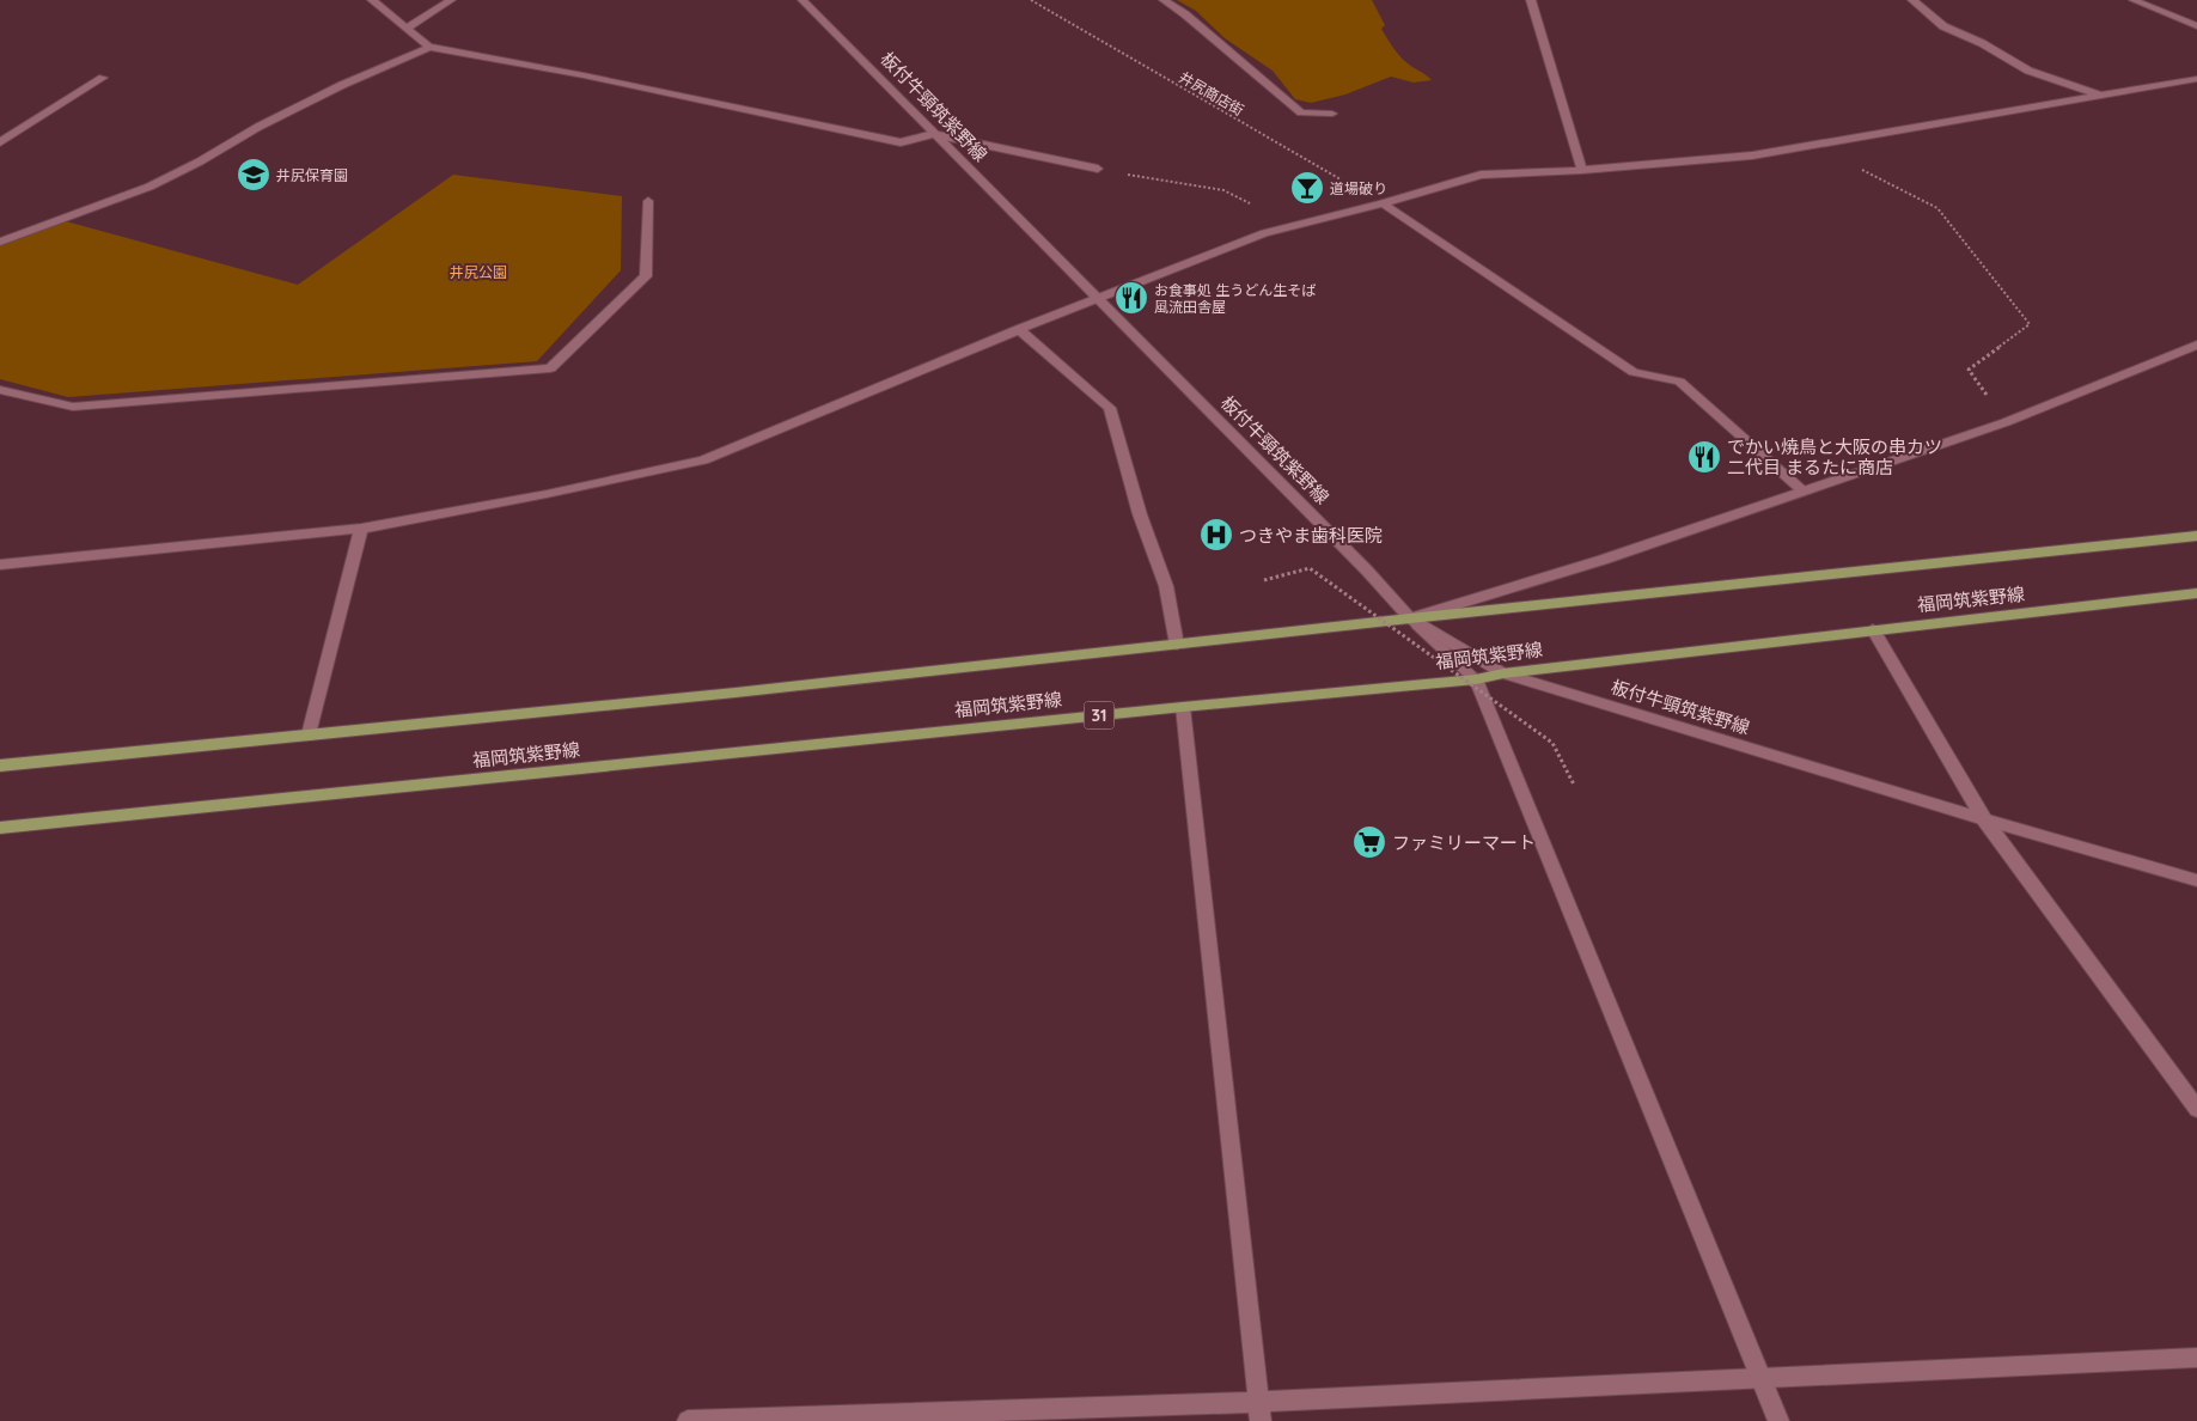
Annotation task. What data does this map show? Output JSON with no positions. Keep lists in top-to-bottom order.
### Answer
{
  "streets": {
    "main road": ["福岡筑紫野線", "31"],
    "street": ["板付牛頸筑紫野線"],
    "path": ["井尻商店街"]
  },
  "crossings": [
    ["板付牛頸筑紫野線", "福岡筑紫野線"]
  ],
  "parks": ["井尻公園"],
  "places": {
    "school or university": ["井尻保育園"],
    "bar": ["道場破り"],
    "restaurant": ["お食事処 生うどん生そば 風流田舎屋", "でかい焼鳥と大阪の串カツ 二代目 まるたに商店"],
    "hospital": ["つきやま歯科医院"],
    "supermarket": ["ファミリーマート"]
  }
}
